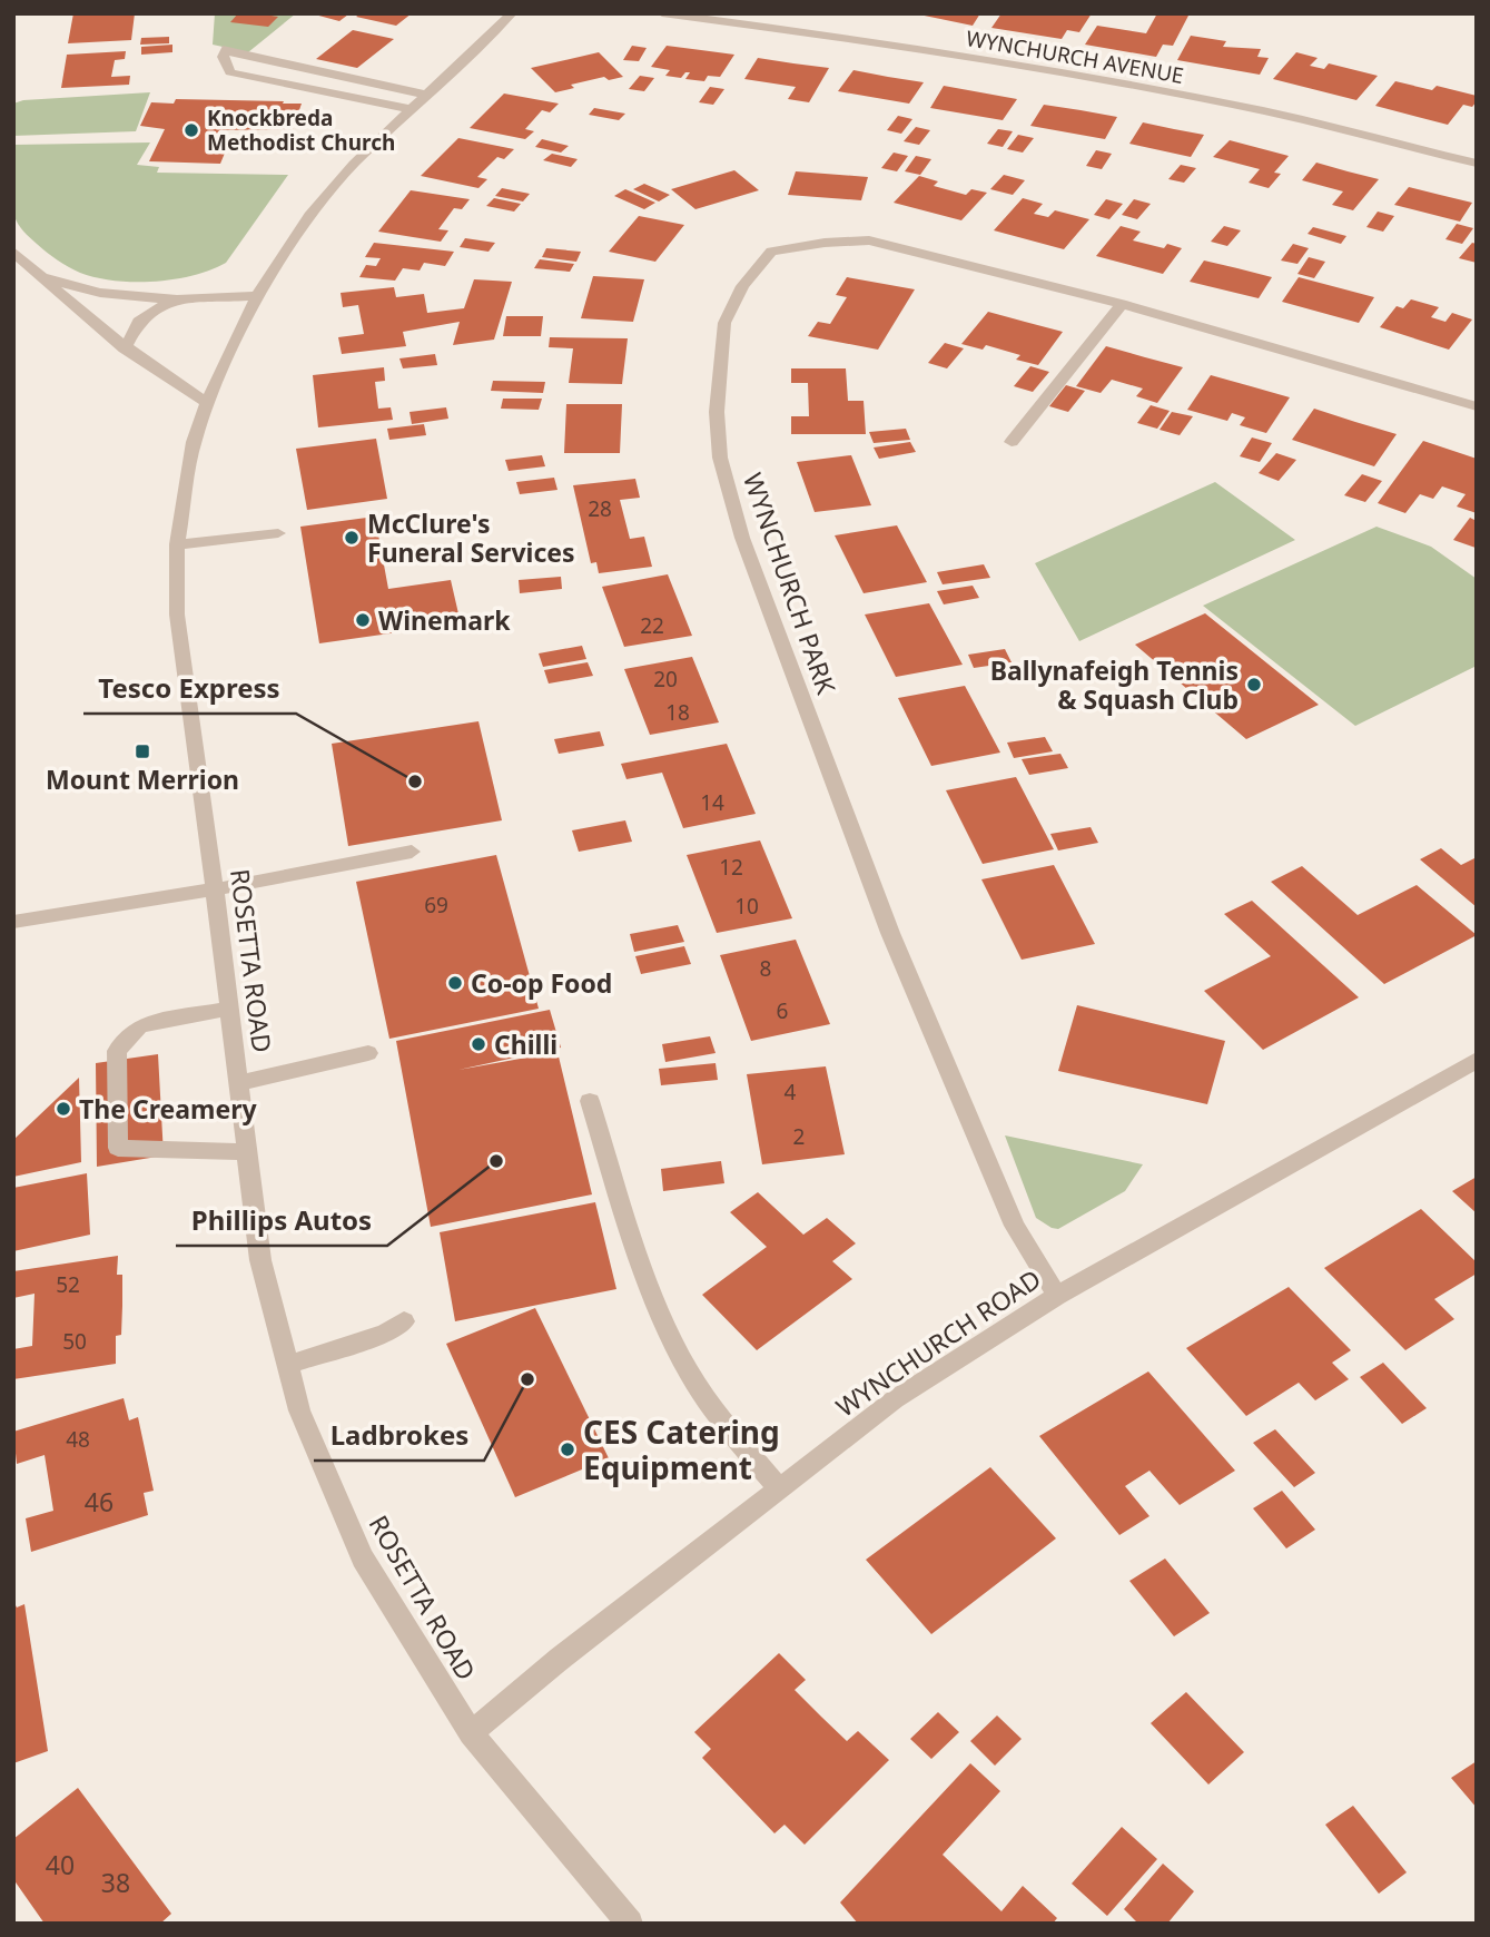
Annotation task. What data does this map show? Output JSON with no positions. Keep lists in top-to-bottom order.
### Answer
{
  "streets": {
    "street": [
      "WYNCHURCH AVENUE",
      "WYNCHURCH PARK",
      "ROSETTA ROAD",
      "WYNCHURCH ROAD"
    ]
  },
  "crossings": [
    ["WYNCHURCH PARK", "WYNCHURCH ROAD"],
    ["ROSETTA ROAD", "WYNCHURCH ROAD"]
  ],
  "places": {
    "other": [
      "Knockbreda Methodist Church",
      "McClure's Funeral Services",
      "Winemark",
      "Ballynafeigh Tennis & Squash Club",
      "Tesco Express",
      "Co-op Food",
      "Chilli",
      "The Creamery",
      "Phillips Autos",
      "Ladbrokes",
      "CES Catering Equipment"
    ],
    "transit": ["Mount Merrion"]
  },
  "house_numbers": [
    "28",
    "22",
    "20",
    "18",
    "14",
    "12",
    "69",
    "10",
    "8",
    "6",
    "4",
    "2",
    "52",
    "50",
    "48",
    "46",
    "40",
    "38"
  ]
}
